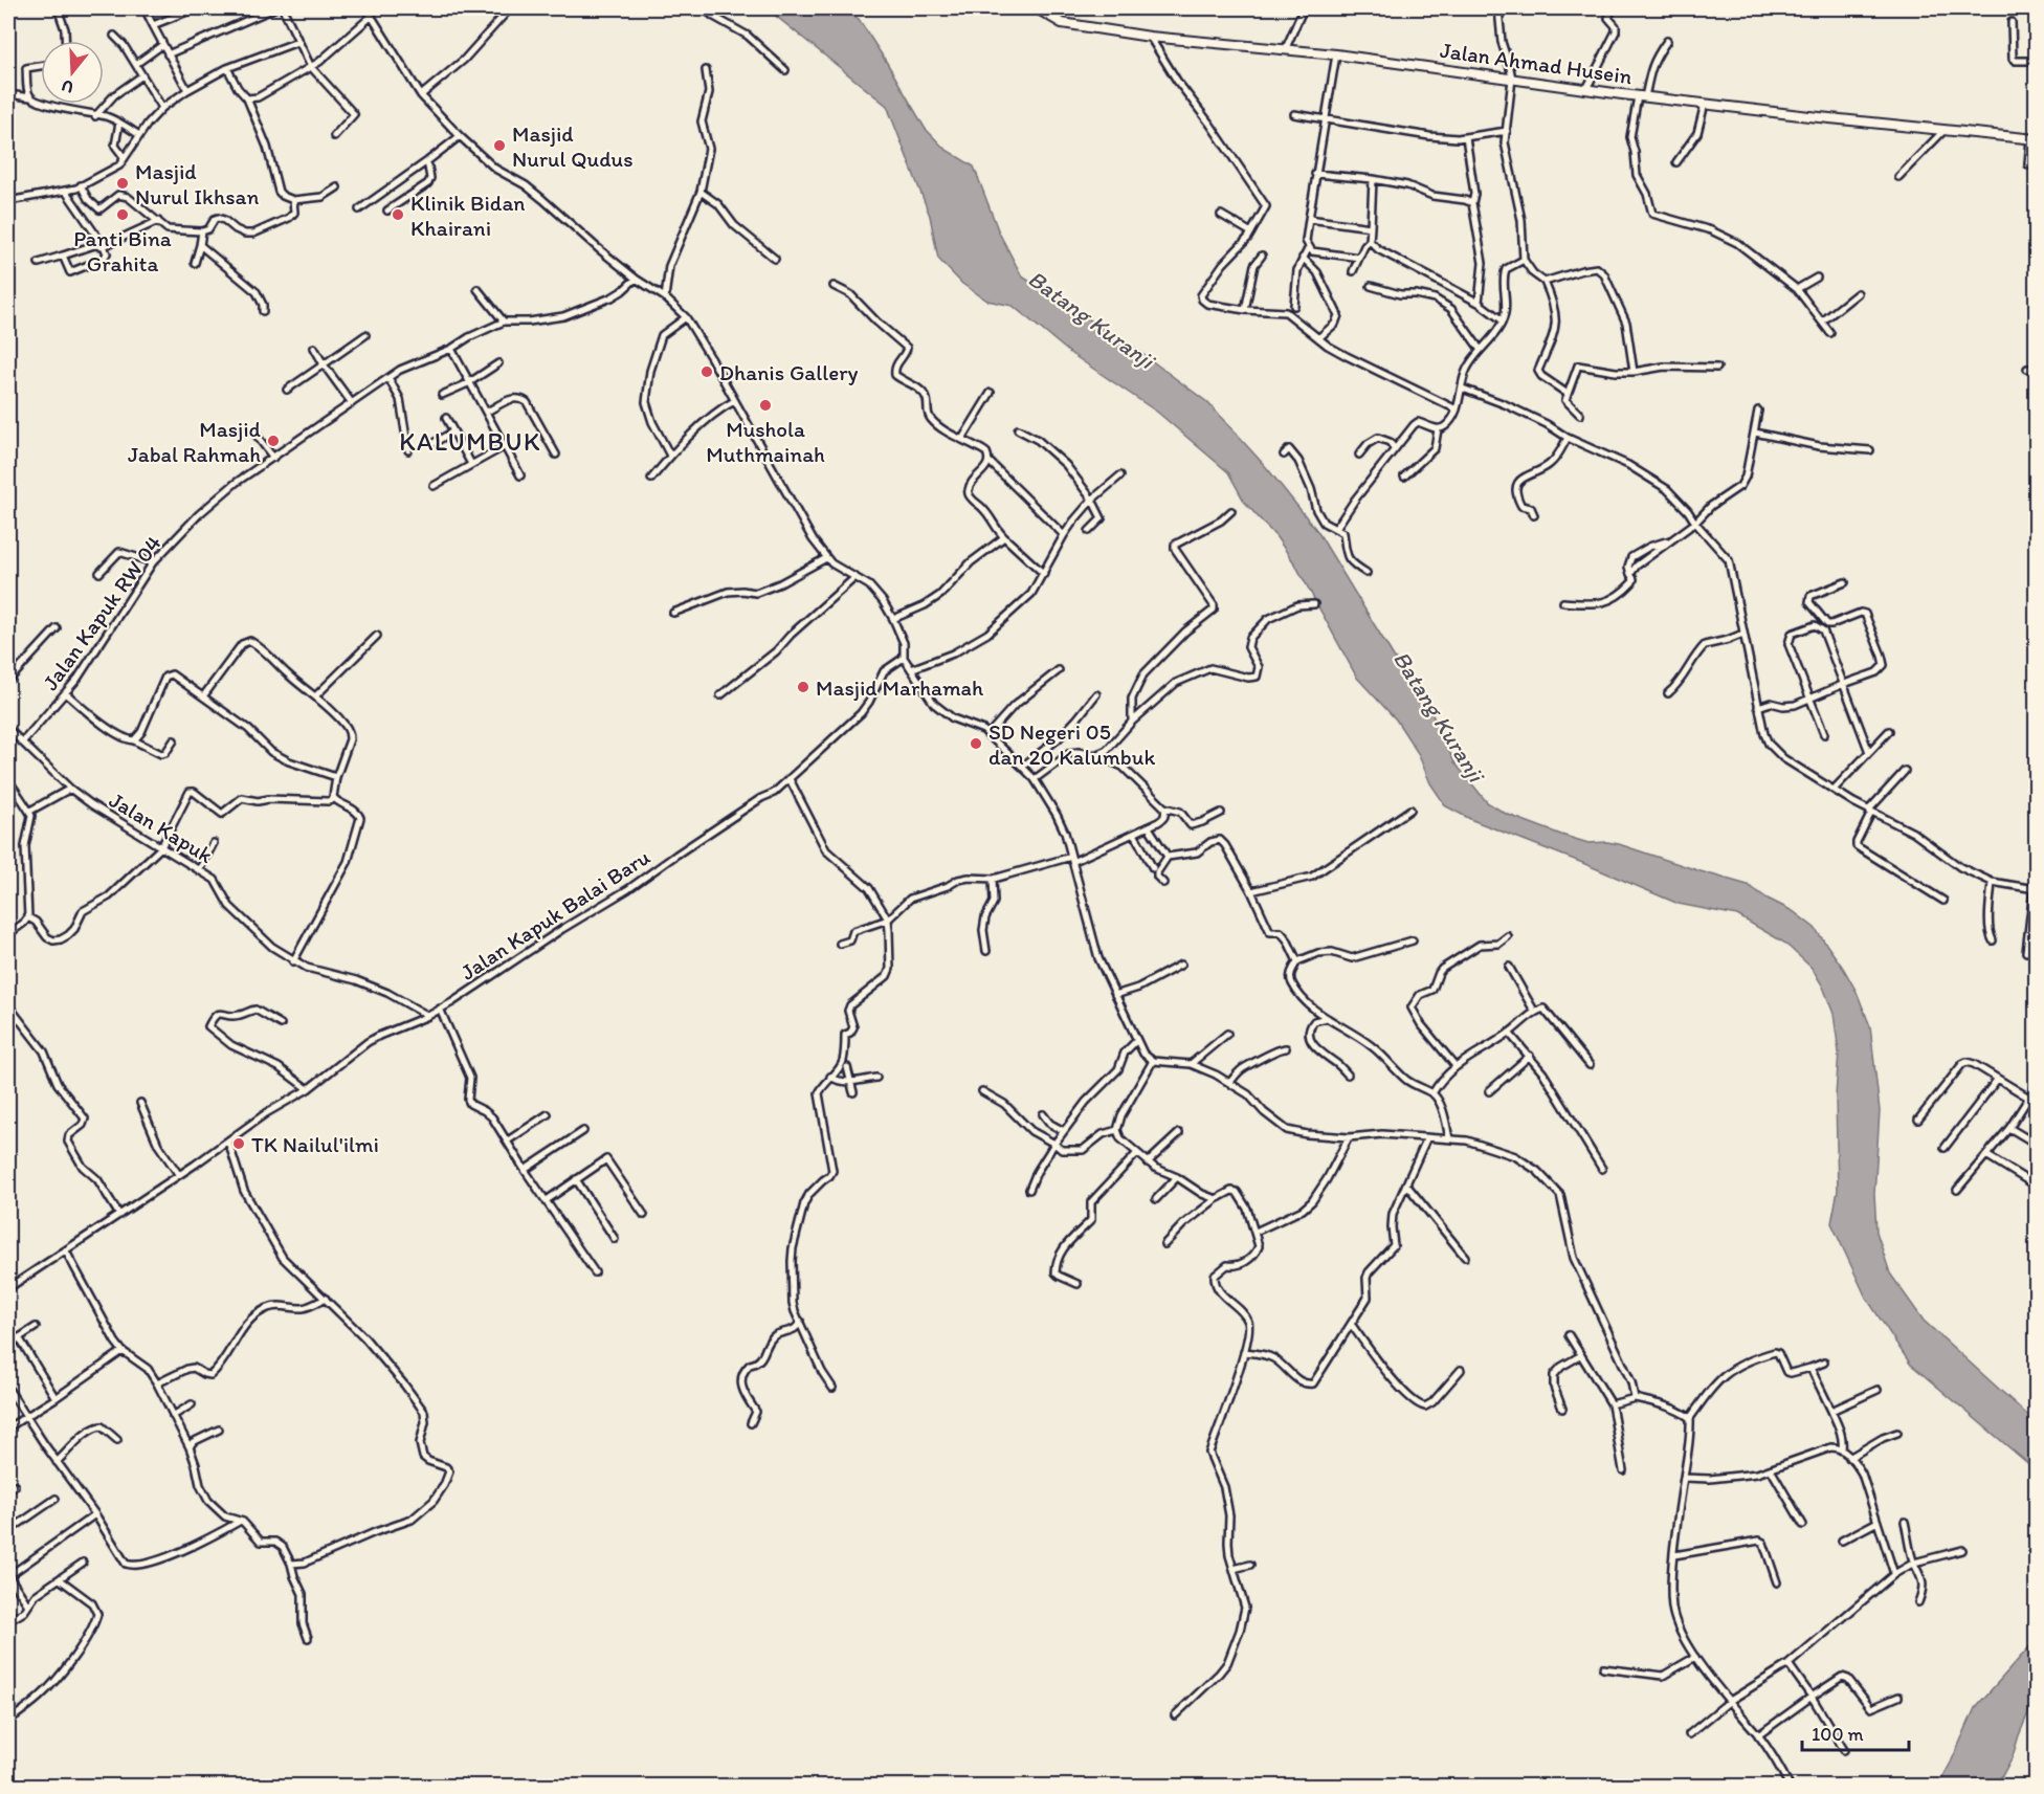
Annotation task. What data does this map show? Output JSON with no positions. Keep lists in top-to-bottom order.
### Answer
{
  "streets": {
    "main road": ["Jalan Ahmad Husein"],
    "street": ["Jalan Kapuk RW 04", "Jalan Kapuk", "Jalan Kapuk Balai Baru"]
  },
  "crossings": [
    ["Jalan Kapuk RW 04", "Jalan Kapuk"],
    ["Jalan Kapuk", "Jalan Kapuk Balai Baru"]
  ],
  "districts": ["KALUMBUK"],
  "water": ["Batang Kuranji"],
  "places": [
    "Masjid Nurul Qudus",
    "Masjid Nurul Ikhsan",
    "Panti Bina Grahita",
    "Klinik Bidan Khairani",
    "Dhanis Gallery",
    "Mushola Muthmainah",
    "Masjid Jabal Rahmah",
    "Masjid Marhamah",
    "SD Negeri 05 dan 20 Kalumbuk",
    "TK Nailul'ilmi"
  ],
  "scale_bar": "100 m",
  "north": "bottom"
}
